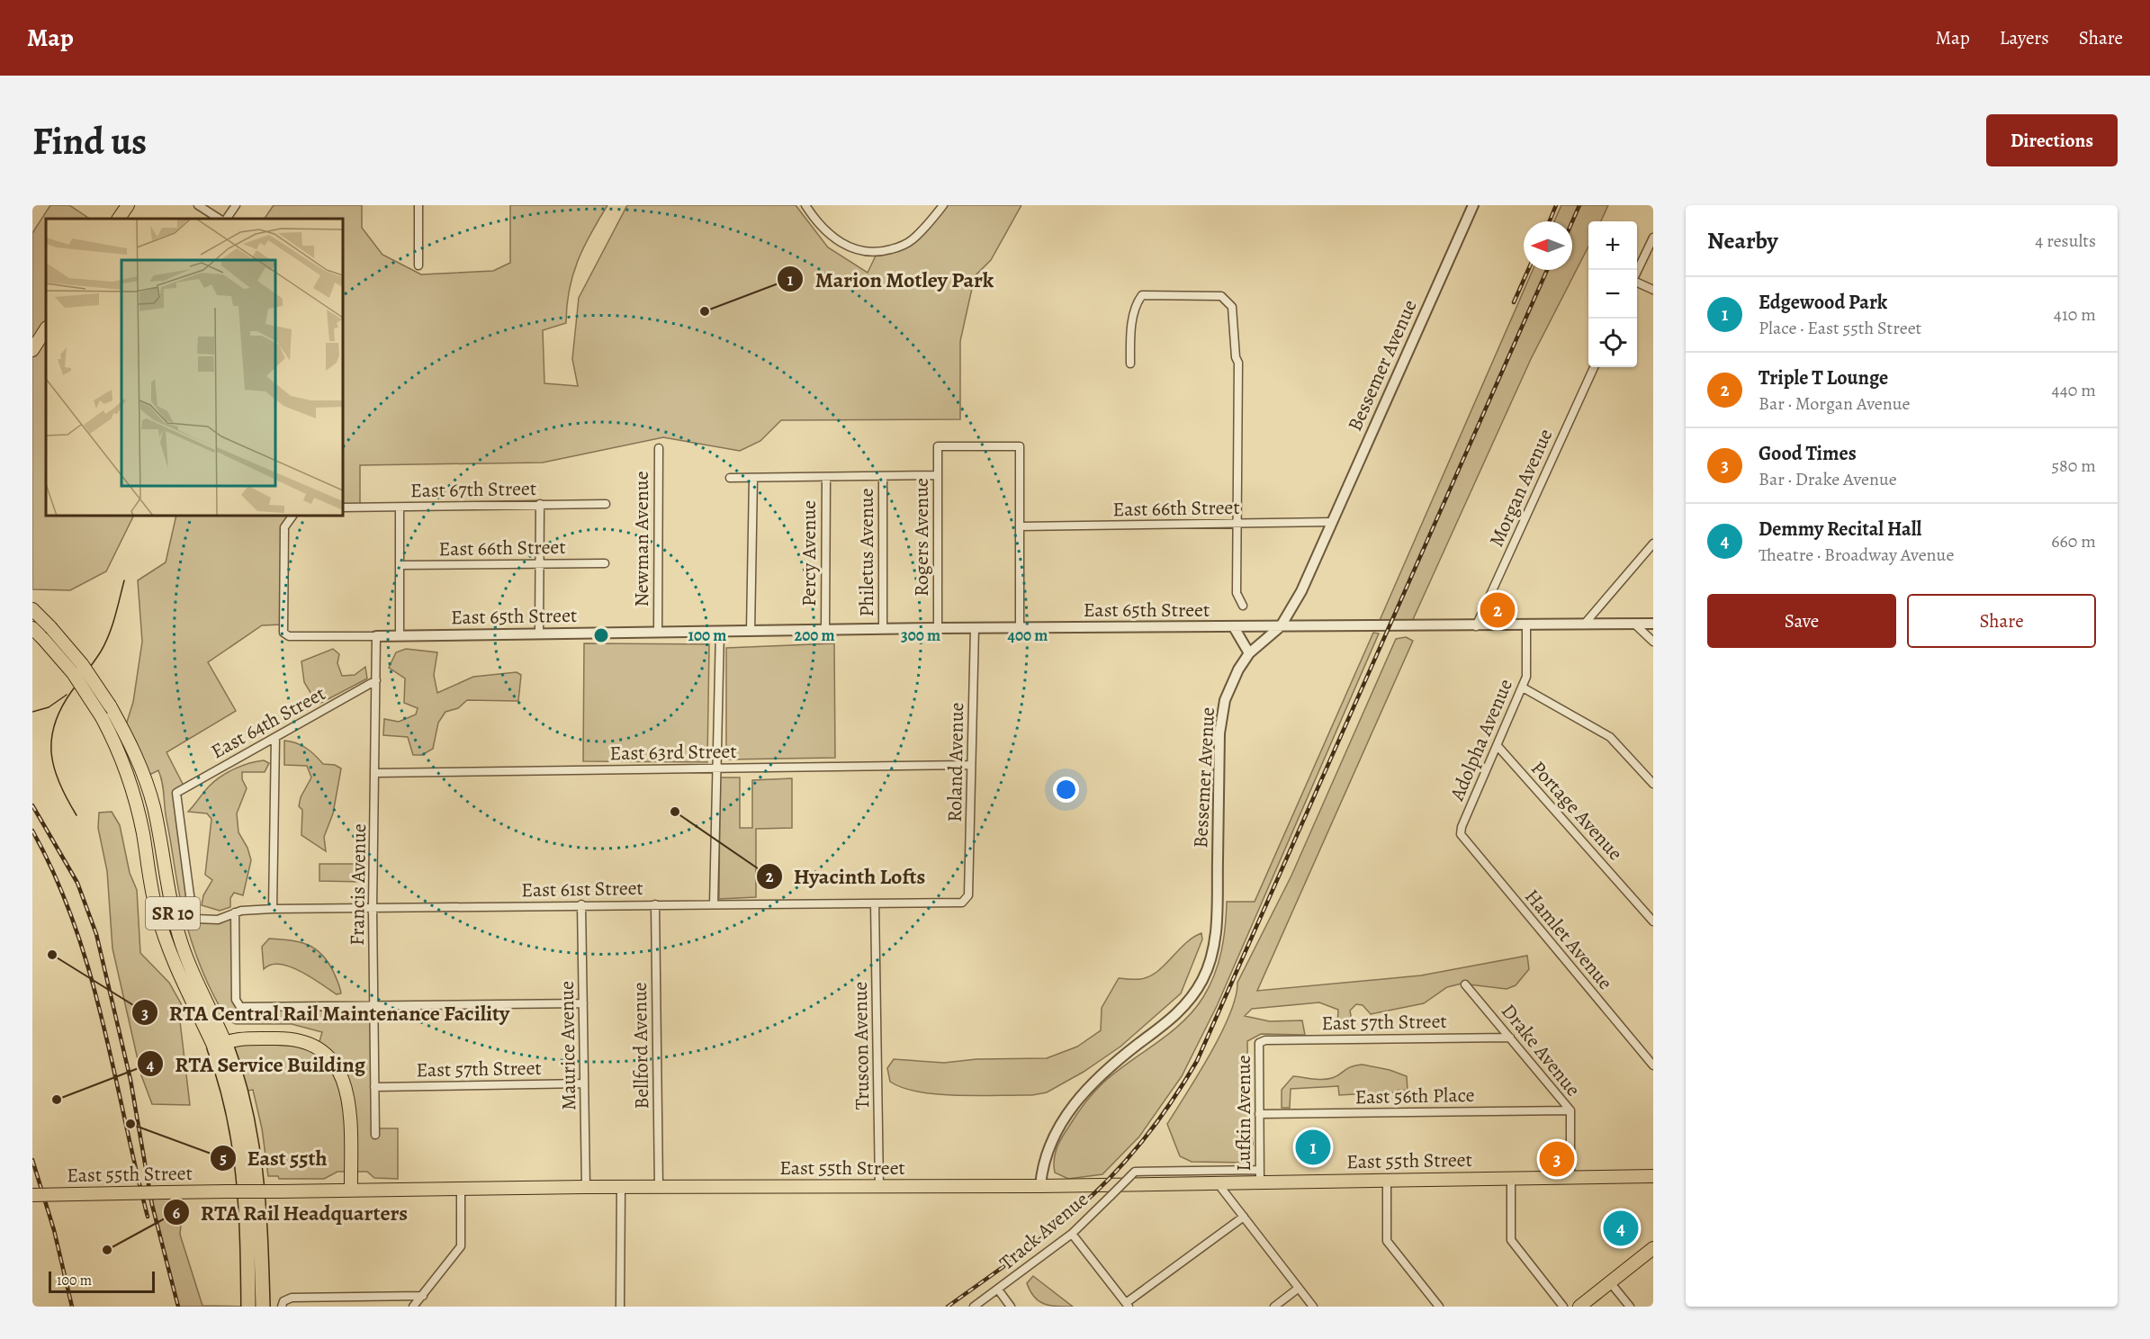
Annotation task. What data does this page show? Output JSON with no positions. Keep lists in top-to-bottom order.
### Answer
{
  "streets": {
    "main road": ["SR 10", "East 55th Street"],
    "street": [
      "Bessemer Avenue",
      "Morgan Avenue",
      "East 67th Street",
      "East 66th Street",
      "Rogers Avenue",
      "Newman Avenue",
      "Philetus Avenue",
      "Percy Avenue",
      "East 65th Street",
      "East 64th Street",
      "Adolpha Avenue",
      "East 63rd Street",
      "Roland Avenue",
      "Portage Avenue",
      "Francis Avenue",
      "East 61st Street",
      "Hamlet Avenue",
      "East 57th Street",
      "Maurice Avenue",
      "Bellford Avenue",
      "Truscon Avenue",
      "Drake Avenue",
      "East 56th Place",
      "Lufkin Avenue",
      "Track Avenue"
    ]
  },
  "crossings": [
    ["Bessemer Avenue", "East 66th Street"],
    ["Bessemer Avenue", "East 65th Street"],
    ["Bessemer Avenue", "East 55th Street"],
    ["Morgan Avenue", "East 65th Street"],
    ["East 66th Street", "Rogers Avenue"],
    ["Rogers Avenue", "East 65th Street"],
    ["Newman Avenue", "East 65th Street"],
    ["Philetus Avenue", "East 65th Street"],
    ["Percy Avenue", "East 65th Street"],
    ["East 65th Street", "Adolpha Avenue"],
    ["East 65th Street", "Roland Avenue"],
    ["East 65th Street", "Francis Avenue"],
    ["East 64th Street", "Francis Avenue"],
    ["East 64th Street", "East 61st Street"],
    ["Adolpha Avenue", "Portage Avenue"],
    ["Adolpha Avenue", "Hamlet Avenue"],
    ["East 63rd Street", "Roland Avenue"],
    ["East 63rd Street", "Francis Avenue"],
    ["Roland Avenue", "East 61st Street"],
    ["Francis Avenue", "East 61st Street"],
    ["Francis Avenue", "East 57th Street"],
    ["East 61st Street", "Maurice Avenue"],
    ["East 61st Street", "Bellford Avenue"],
    ["East 61st Street", "Truscon Avenue"],
    ["East 57th Street", "Maurice Avenue"],
    ["East 57th Street", "Drake Avenue"],
    ["East 57th Street", "Lufkin Avenue"],
    ["Maurice Avenue", "East 55th Street"],
    ["Bellford Avenue", "East 55th Street"],
    ["Truscon Avenue", "East 55th Street"],
    ["Drake Avenue", "East 56th Place"],
    ["Drake Avenue", "East 55th Street"],
    ["East 56th Place", "Lufkin Avenue"],
    ["Lufkin Avenue", "East 55th Street"],
    ["Lufkin Avenue", "Track Avenue"],
    ["East 55th Street", "Track Avenue"]
  ],
  "places": [
    "Marion Motley Park",
    "Hyacinth Lofts",
    "RTA Central Rail Maintenance Facility",
    "RTA Service Building",
    "East 55th",
    "RTA Rail Headquarters"
  ],
  "scale_bar": "100 m",
  "north": "left",
  "page": {
    "header": "Map",
    "nav": ["Map", "Layers", "Share"],
    "buttons": [
      "Directions",
      ["Save", "Share"]
    ],
    "title": "Find us",
    "heading": ["Nearby", "4 results"],
    "map_buttons": ["+", "−"],
    "list": [
      {
        "mark": "1",
        "name": "Edgewood Park",
        "note": "Place · East 55th Street",
        "value": "410 m"
      },
      {
        "mark": "2",
        "name": "Triple T Lounge",
        "note": "Bar · Morgan Avenue",
        "value": "440 m"
      },
      {
        "mark": "3",
        "name": "Good Times",
        "note": "Bar · Drake Avenue",
        "value": "580 m"
      },
      {
        "mark": "4",
        "name": "Demmy Recital Hall",
        "note": "Theatre · Broadway Avenue",
        "value": "660 m"
      }
    ],
    "pins": [
      "2",
      "1",
      "3",
      "4"
    ],
    "scale": "100 m"
  },
  "rings": [
    "100 m",
    "200 m",
    "300 m",
    "400 m"
  ]
}
